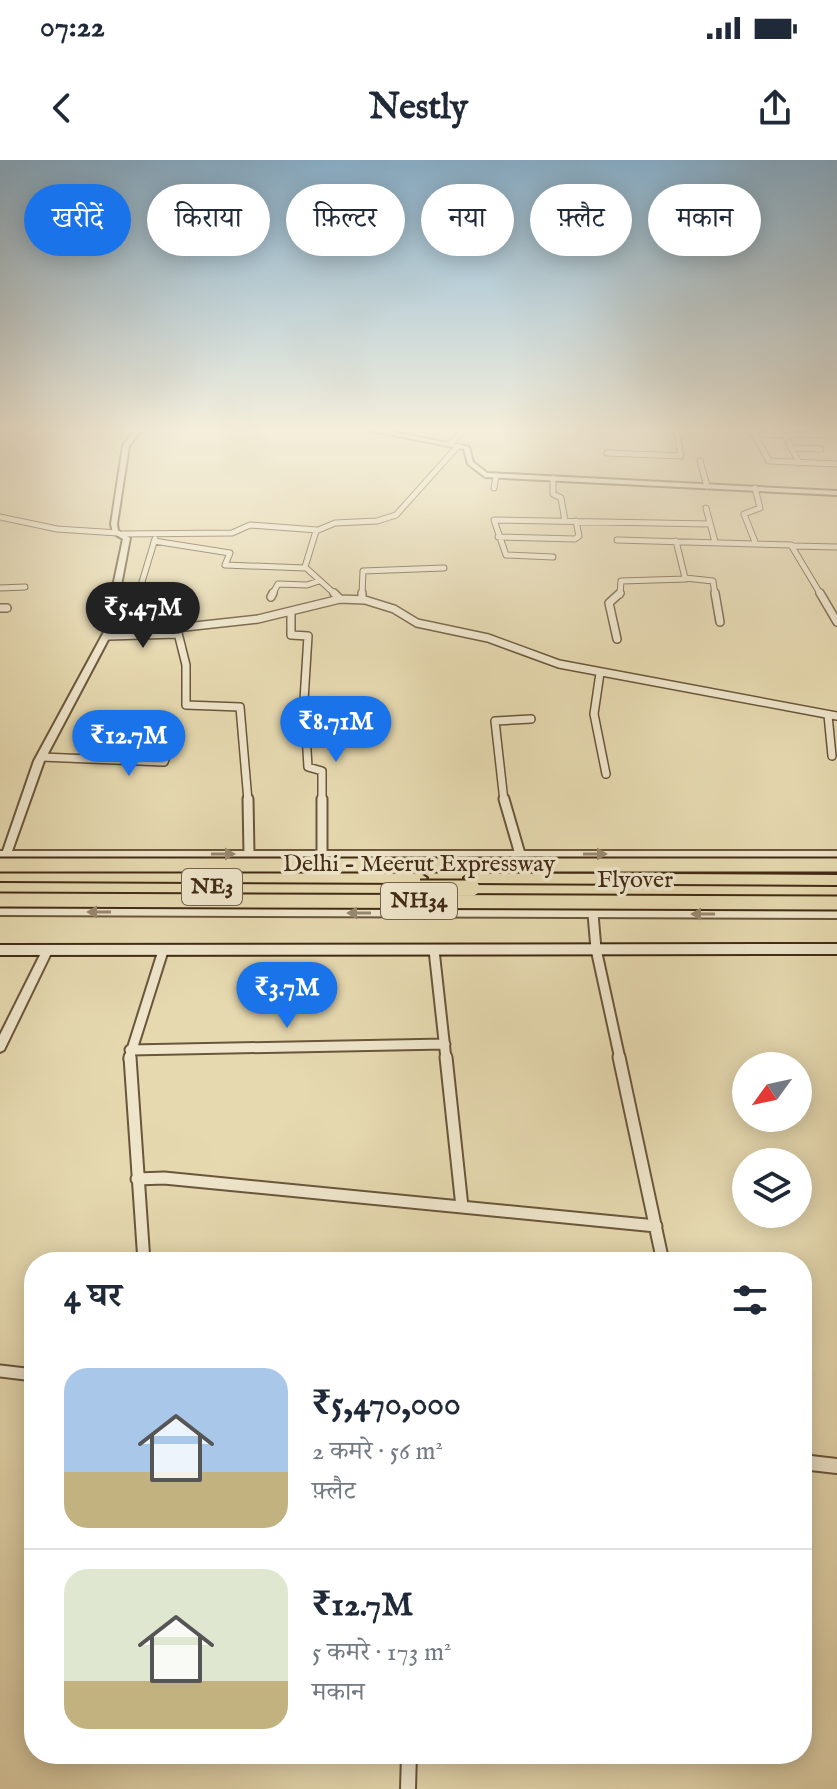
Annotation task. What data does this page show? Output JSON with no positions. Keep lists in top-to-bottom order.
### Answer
{
  "streets": {
    "highway": [
      "Delhi - Meerut Expressway",
      "Flyover",
      "NE3",
      "NH34"
    ]
  },
  "crossings": [
    ["Delhi - Meerut Expressway", "Flyover"]
  ],
  "north": "bottom left",
  "page": {
    "status": "07:22",
    "header": "Nestly",
    "chip": [
      "खरीदें",
      "किराया",
      "फ़िल्टर",
      "नया",
      "फ़्लैट",
      "मकान"
    ],
    "price": [
      "₹5.47M",
      "₹8.71M",
      "₹12.7M",
      "₹3.7M"
    ],
    "heading": "4 घर",
    "list": [
      {
        "name": "₹5,470,000",
        "note": "2 कमरे · 56 m² · फ़्लैट"
      },
      {
        "name": "₹12.7M",
        "note": "5 कमरे · 173 m² · मकान"
      }
    ]
  }
}
